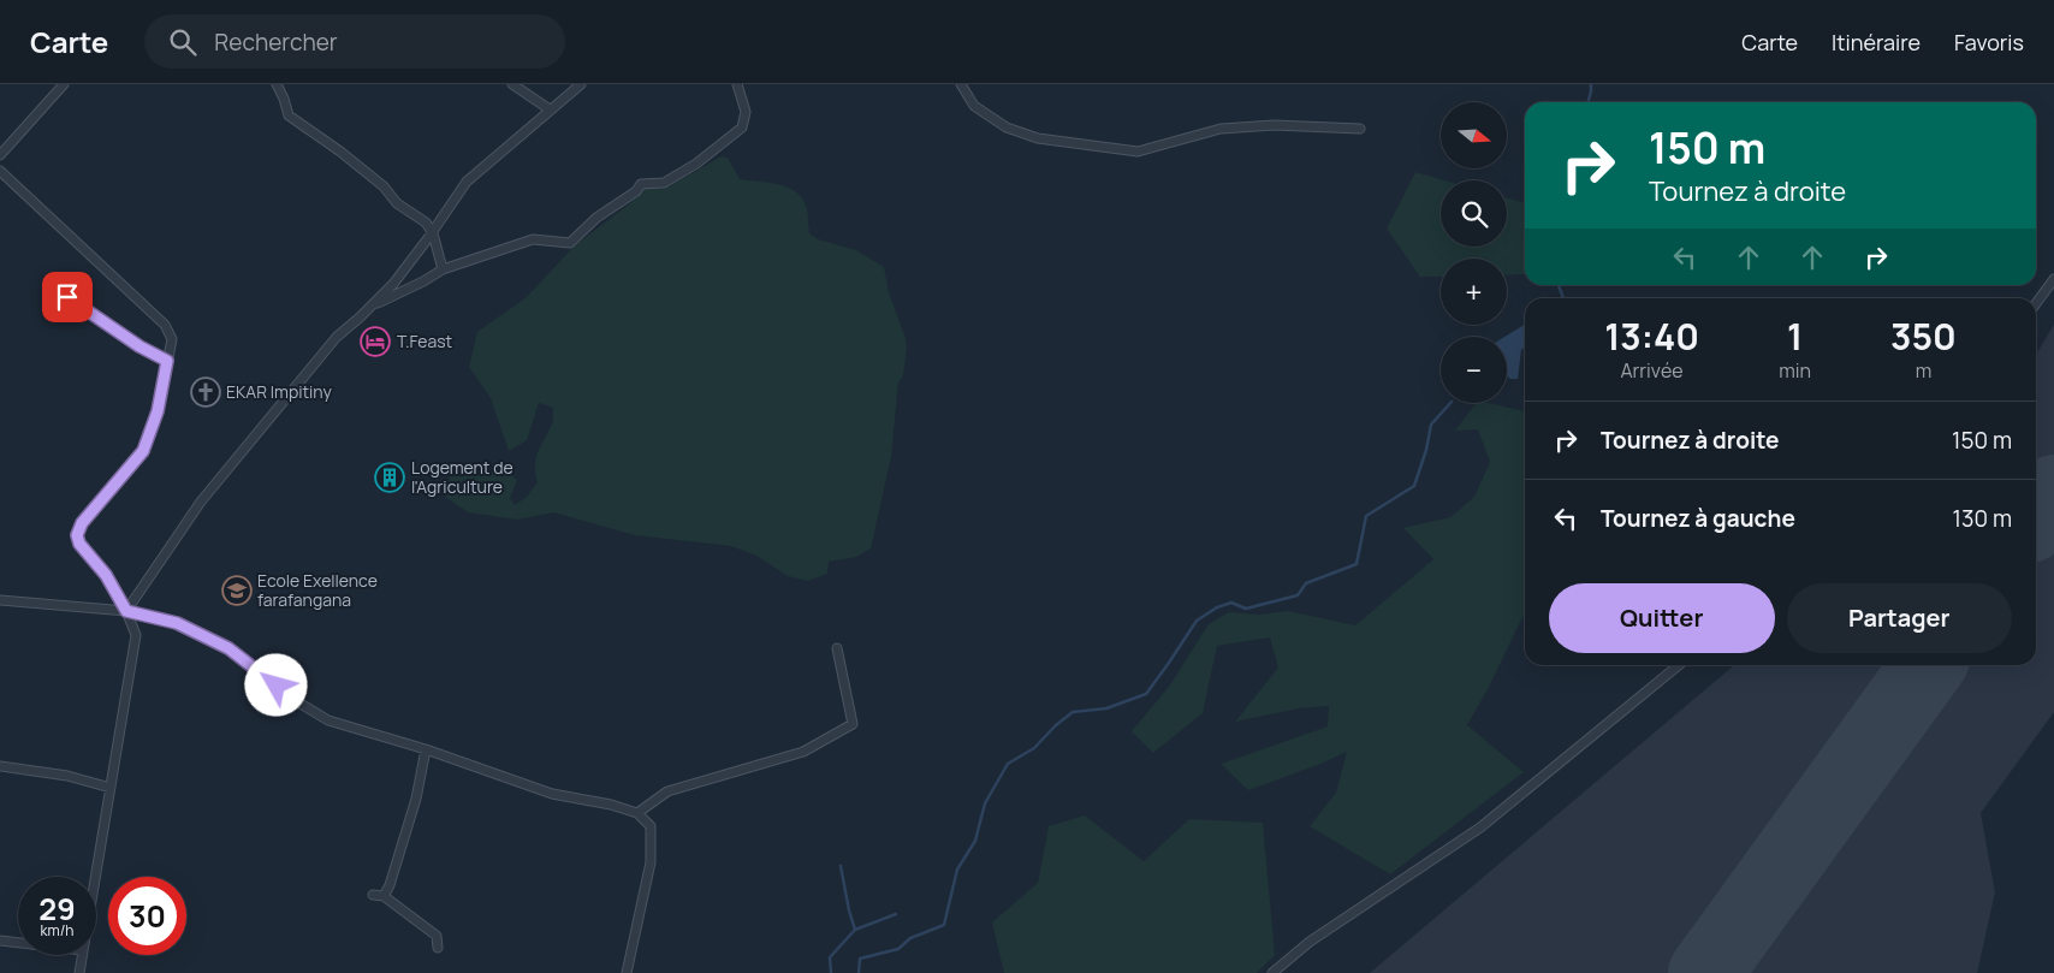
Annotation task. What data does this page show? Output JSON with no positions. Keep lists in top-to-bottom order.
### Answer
{
  "places": {
    "hotel": ["T.Feast"],
    "church": ["EKAR Impitiny"],
    "building": ["Logement de l'Agriculture"],
    "school or university": ["Ecole Exellence farafangana"]
  },
  "north": "right",
  "page": {
    "header": "Carte",
    "search": "Rechercher",
    "nav": ["Carte", "Itinéraire", "Favoris"],
    "map_buttons": ["+", "−"],
    "turn": ["150 m", "Tournez à droite"],
    "eta": [
      "13:40",
      "Arrivée",
      "1",
      "min",
      "350",
      "m"
    ],
    "list": [
      {
        "name": "Tournez à droite",
        "value": "150 m"
      },
      {
        "name": "Tournez à gauche",
        "value": "130 m"
      }
    ],
    "buttons": ["Quitter", "Partager"],
    "speed": "29 km/h",
    "limit": "30"
  }
}
